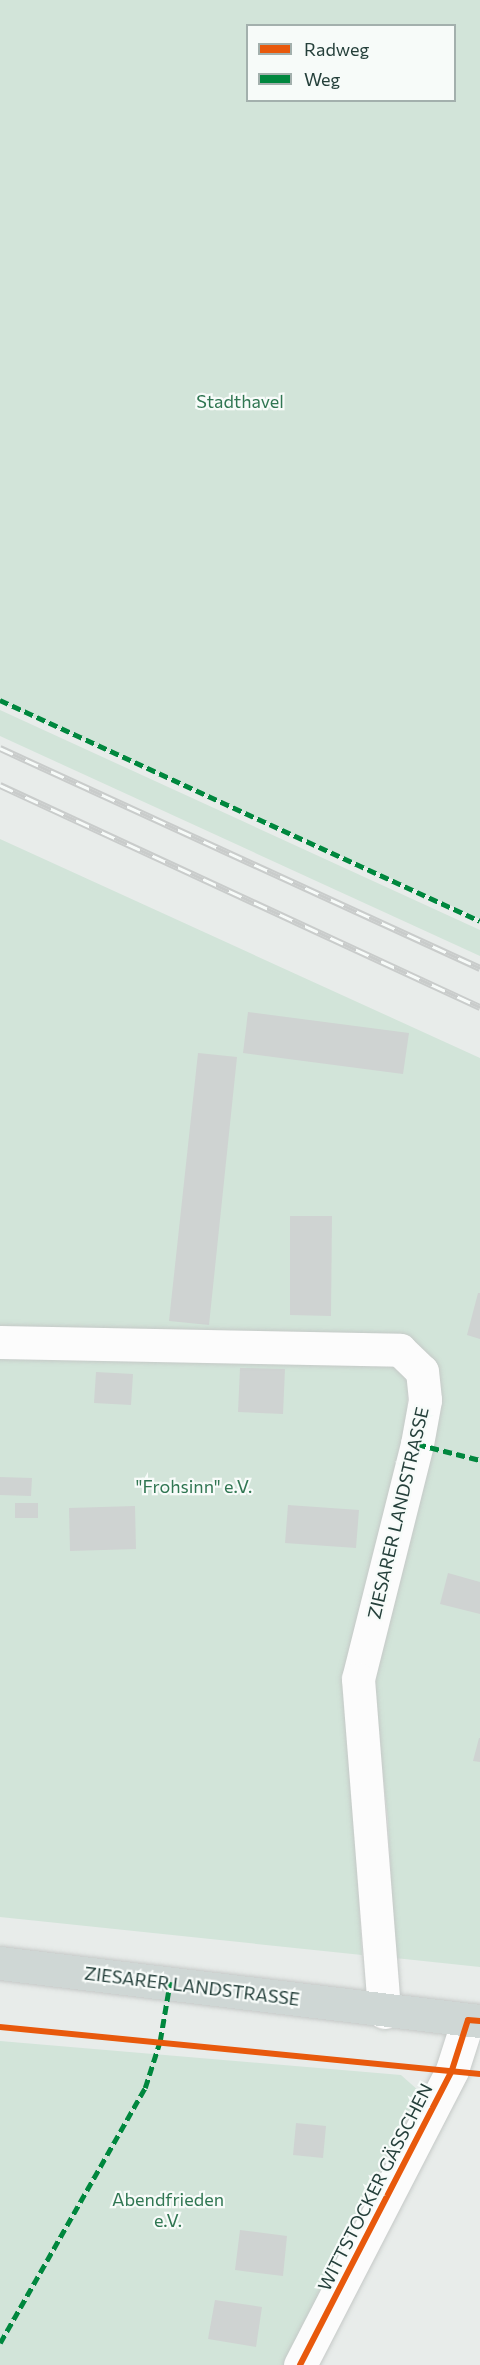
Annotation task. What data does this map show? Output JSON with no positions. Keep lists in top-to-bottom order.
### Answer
{
  "streets": {
    "main road": ["ZIESARER LANDSTRASSE"],
    "street": ["WITTSTOCKER GÄSSCHEN"]
  },
  "crossings": [
    ["ZIESARER LANDSTRASSE", "WITTSTOCKER GÄSSCHEN"]
  ],
  "parks": ["Stadthavel", "\"Frohsinn\" e.V.", "Abendfrieden e.V."],
  "legend": ["Radweg", "Weg"]
}
